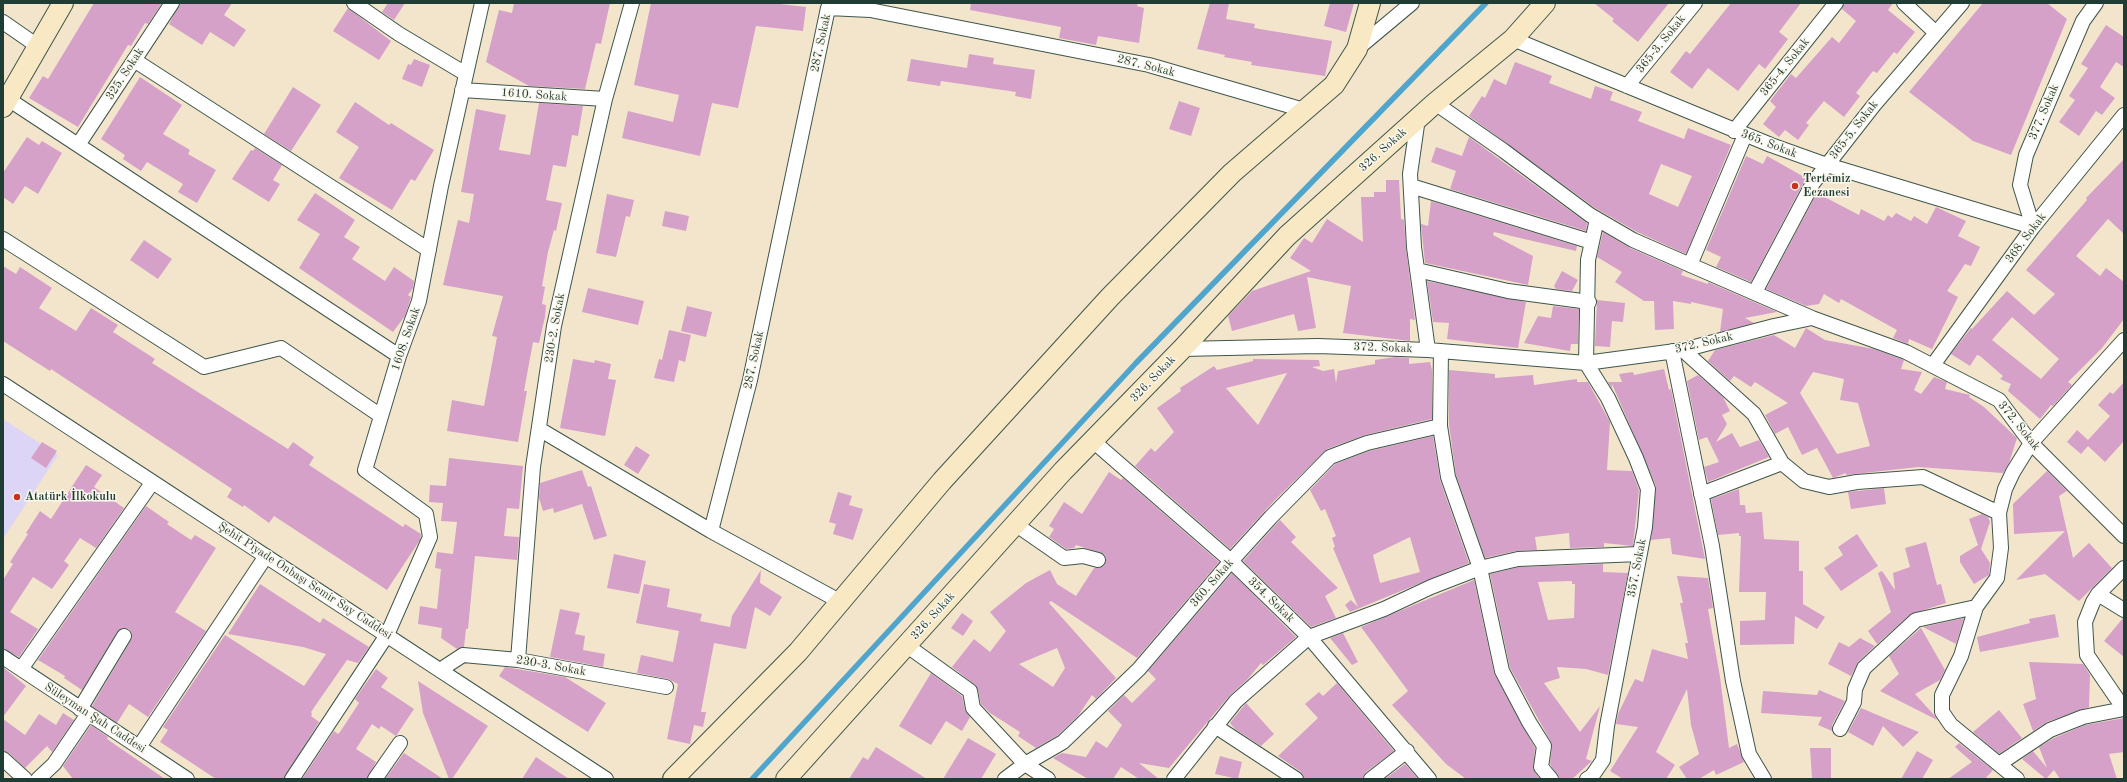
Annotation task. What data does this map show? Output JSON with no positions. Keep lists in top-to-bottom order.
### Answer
{
  "streets": {
    "street": [
      "287. Sokak",
      "365-3. Sokak",
      "365-4. Sokak",
      "325. Sokak",
      "1610. Sokak",
      "377. Sokak",
      "365-5. Sokak",
      "365. Sokak",
      "326. Sokak",
      "368. Sokak",
      "230-2. Sokak",
      "1608. Sokak",
      "372. Sokak",
      "357. Sokak",
      "Şehit Piyade Onbaşı Semir Say Caddesi",
      "360. Sokak",
      "354. Sokak",
      "230-3. Sokak",
      "Süleyman Şah Caddesi"
    ]
  },
  "crossings": [
    ["365-3. Sokak", "365. Sokak"],
    ["365-4. Sokak", "365. Sokak"],
    ["1610. Sokak", "230-2. Sokak"],
    ["1610. Sokak", "1608. Sokak"],
    ["377. Sokak", "365. Sokak"],
    ["377. Sokak", "368. Sokak"],
    ["365-5. Sokak", "365. Sokak"],
    ["365. Sokak", "326. Sokak"],
    ["365. Sokak", "368. Sokak"],
    ["326. Sokak", "372. Sokak"],
    ["326. Sokak", "354. Sokak"],
    ["368. Sokak", "372. Sokak"],
    ["230-2. Sokak", "230-3. Sokak"],
    ["1608. Sokak", "Şehit Piyade Onbaşı Semir Say Caddesi"],
    ["372. Sokak", "357. Sokak"],
    ["Şehit Piyade Onbaşı Semir Say Caddesi", "230-3. Sokak"],
    ["360. Sokak", "354. Sokak"]
  ],
  "places": ["Tertemiz Eczanesi", "Atatürk İlkokulu"]
}
